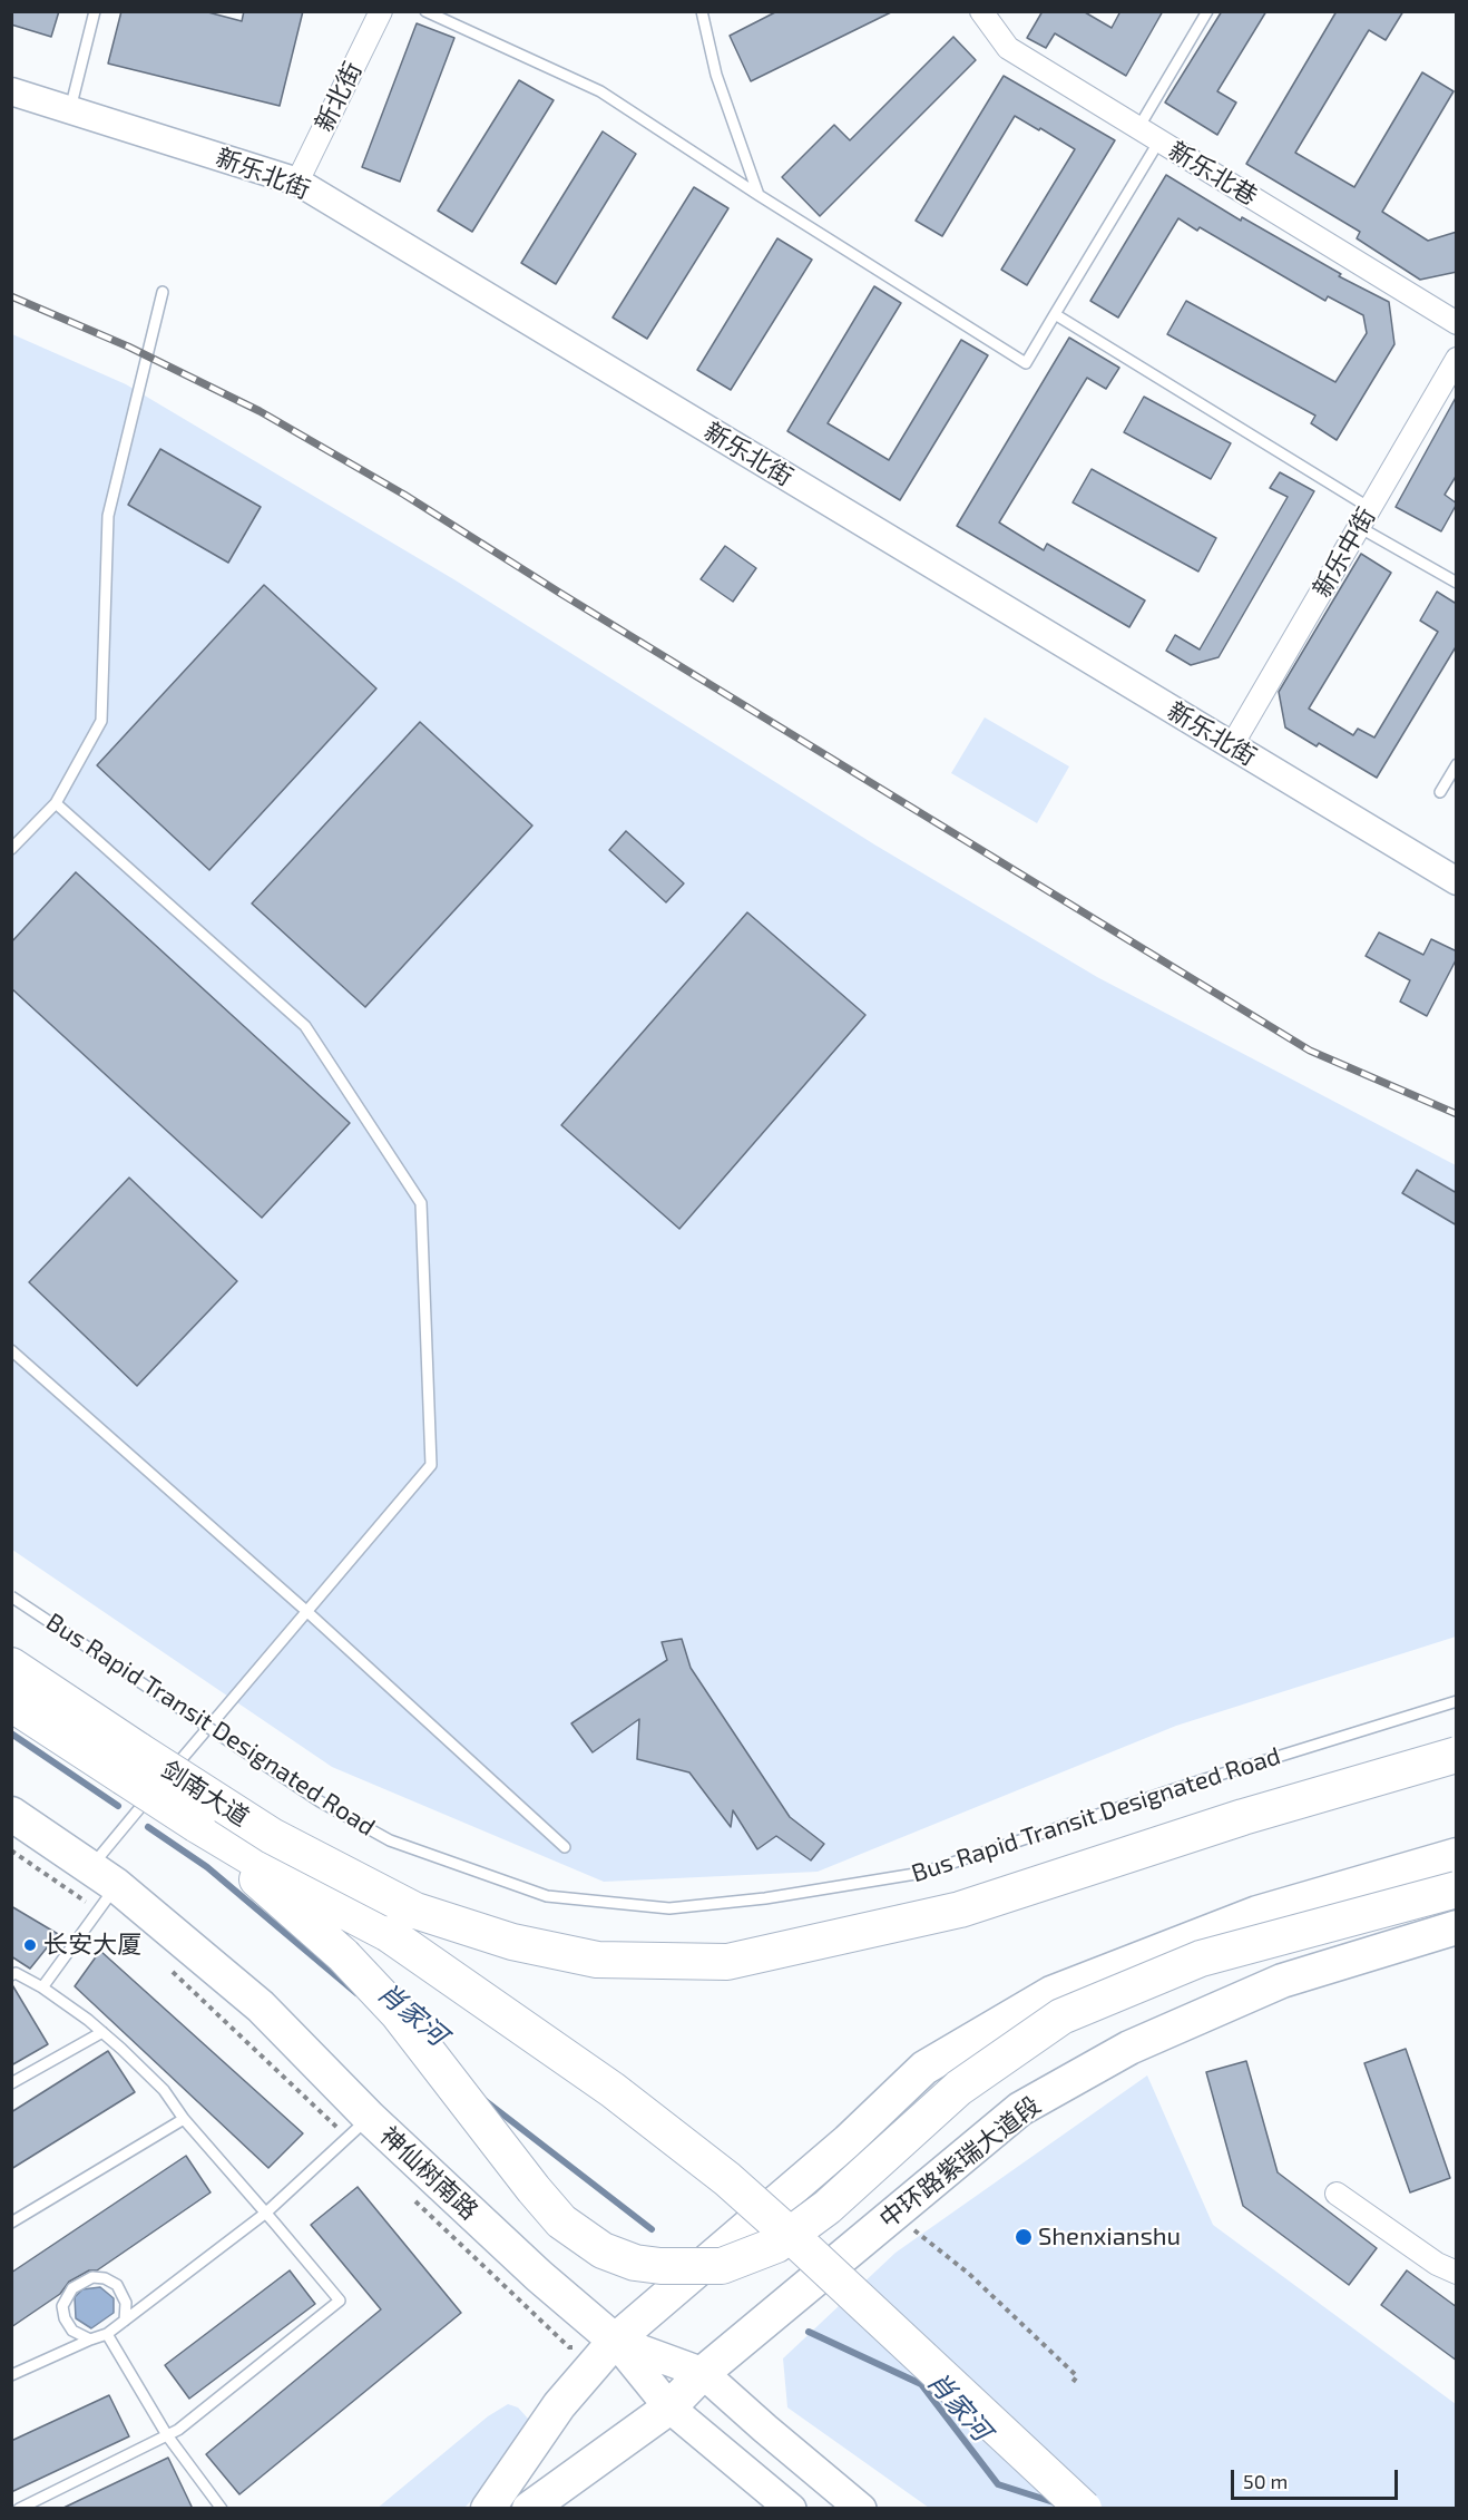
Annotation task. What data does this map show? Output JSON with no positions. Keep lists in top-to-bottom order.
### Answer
{
  "streets": {
    "highway": ["剑南大道"],
    "main road": ["中环路紫瑞大道段", "神仙树南路"],
    "street": [
      "新北街",
      "新乐北街",
      "新乐北巷",
      "新乐中街"
    ],
    "lane": ["Bus Rapid Transit Designated Road"]
  },
  "crossings": [
    ["新北街", "新乐北街"],
    ["新乐北街", "新乐中街"],
    ["中环路紫瑞大道段", "神仙树南路"]
  ],
  "water": ["肖家河"],
  "places": ["长安大厦", "Shenxianshu"],
  "scale_bar": "50 m"
}
